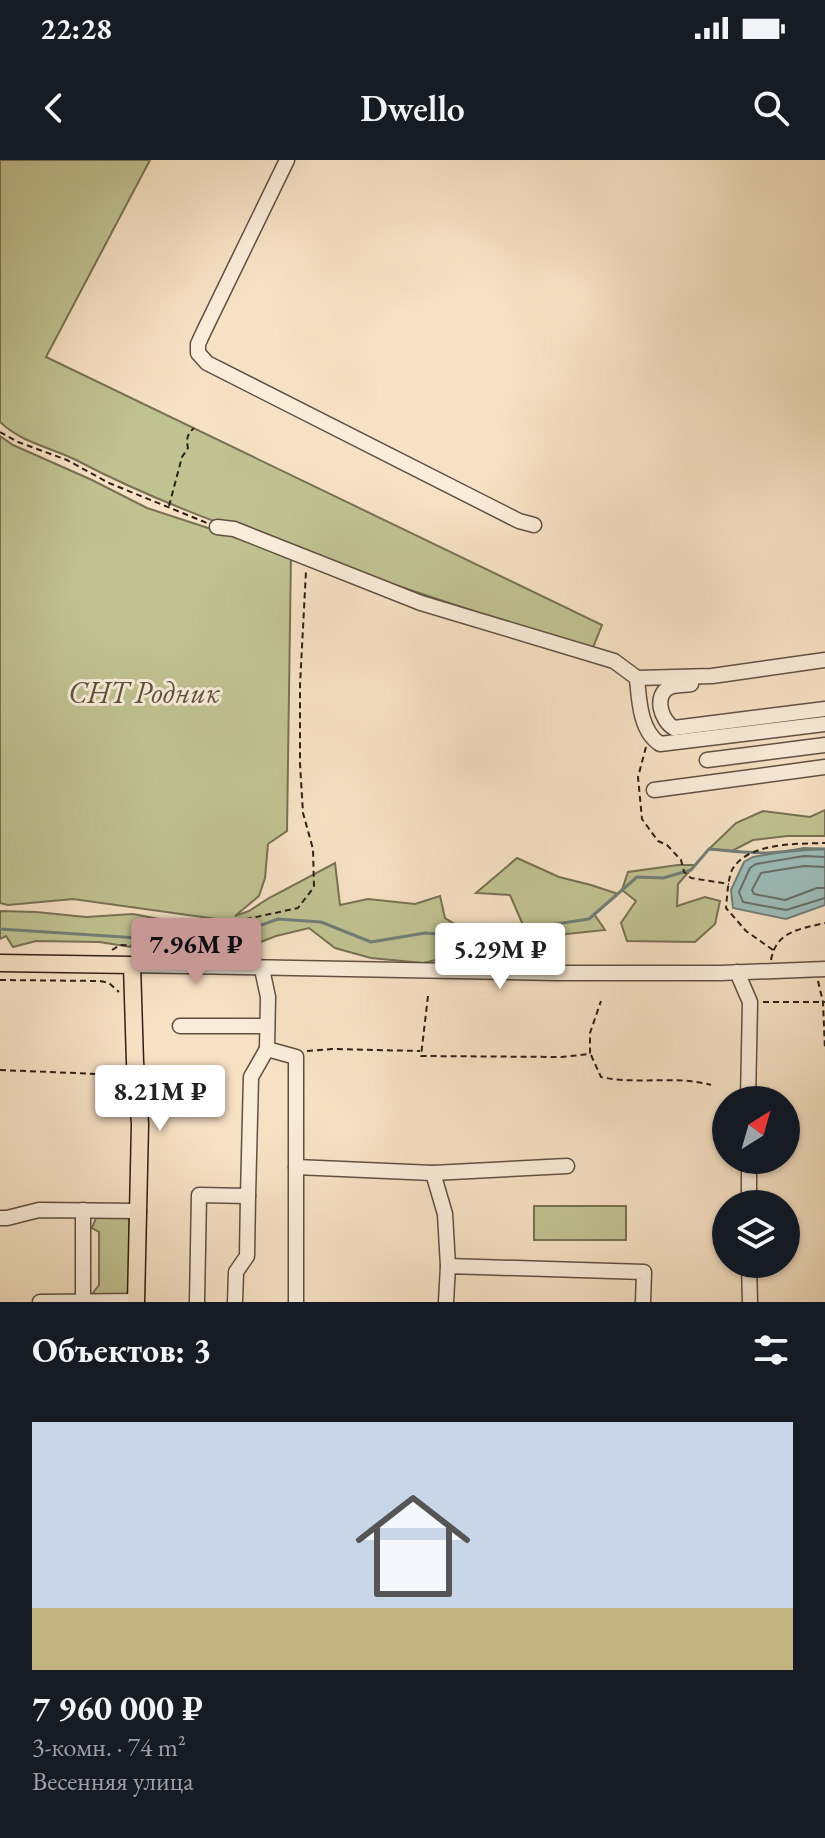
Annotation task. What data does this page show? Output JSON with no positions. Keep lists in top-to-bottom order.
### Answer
{
  "parks": ["СНТ Родник"],
  "north": "top right",
  "page": {
    "status": "22:28",
    "header": "Dwello",
    "price": ["7.96M ₽", "5.29M ₽", "8.21M ₽"],
    "heading": "Объектов: 3",
    "list": [
      {
        "name": "7 960 000 ₽",
        "note": "3-комн. · 74 m² · Весенняя улица"
      }
    ]
  }
}
